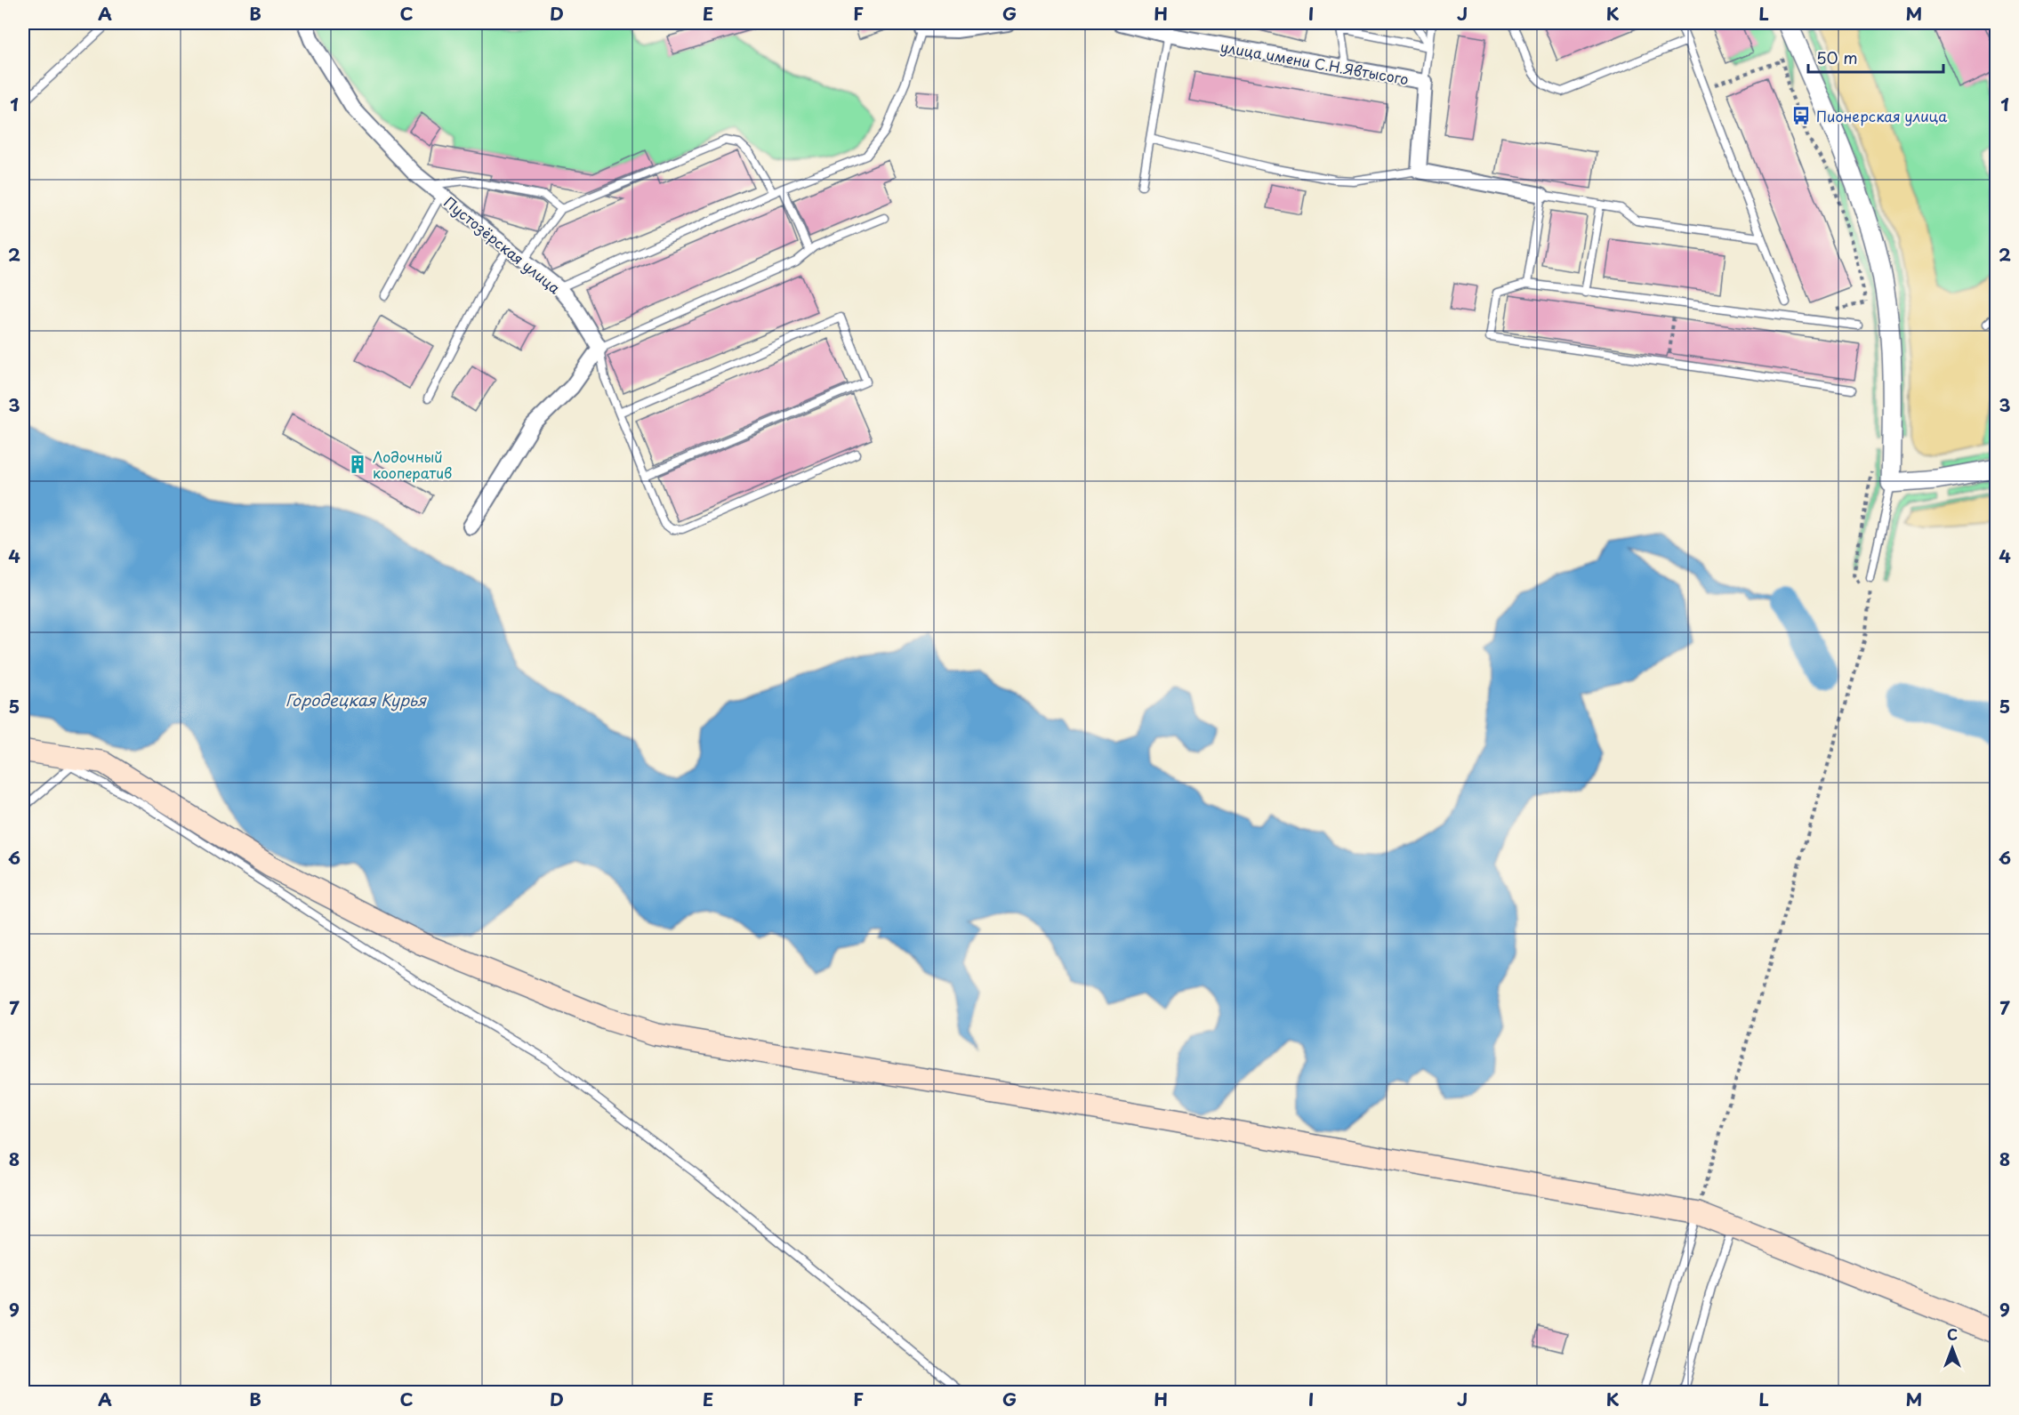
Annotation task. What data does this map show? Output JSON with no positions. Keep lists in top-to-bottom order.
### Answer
{
  "streets": {
    "street": ["улица имени С.Н.Явтысого", "Пустозёрская улица"]
  },
  "water": ["Городецкая Курья"],
  "places": {
    "bus stop": ["Пионерская улица"],
    "building": ["Лодочный кооператив"]
  },
  "scale_bar": "50 m",
  "north": "top",
  "grid": {
    "columns": [
      "A",
      "B",
      "C",
      "D",
      "E",
      "F",
      "G",
      "H",
      "I",
      "J",
      "K",
      "L",
      "M"
    ],
    "rows": [
      "1",
      "2",
      "3",
      "4",
      "5",
      "6",
      "7",
      "8",
      "9"
    ]
  }
}
